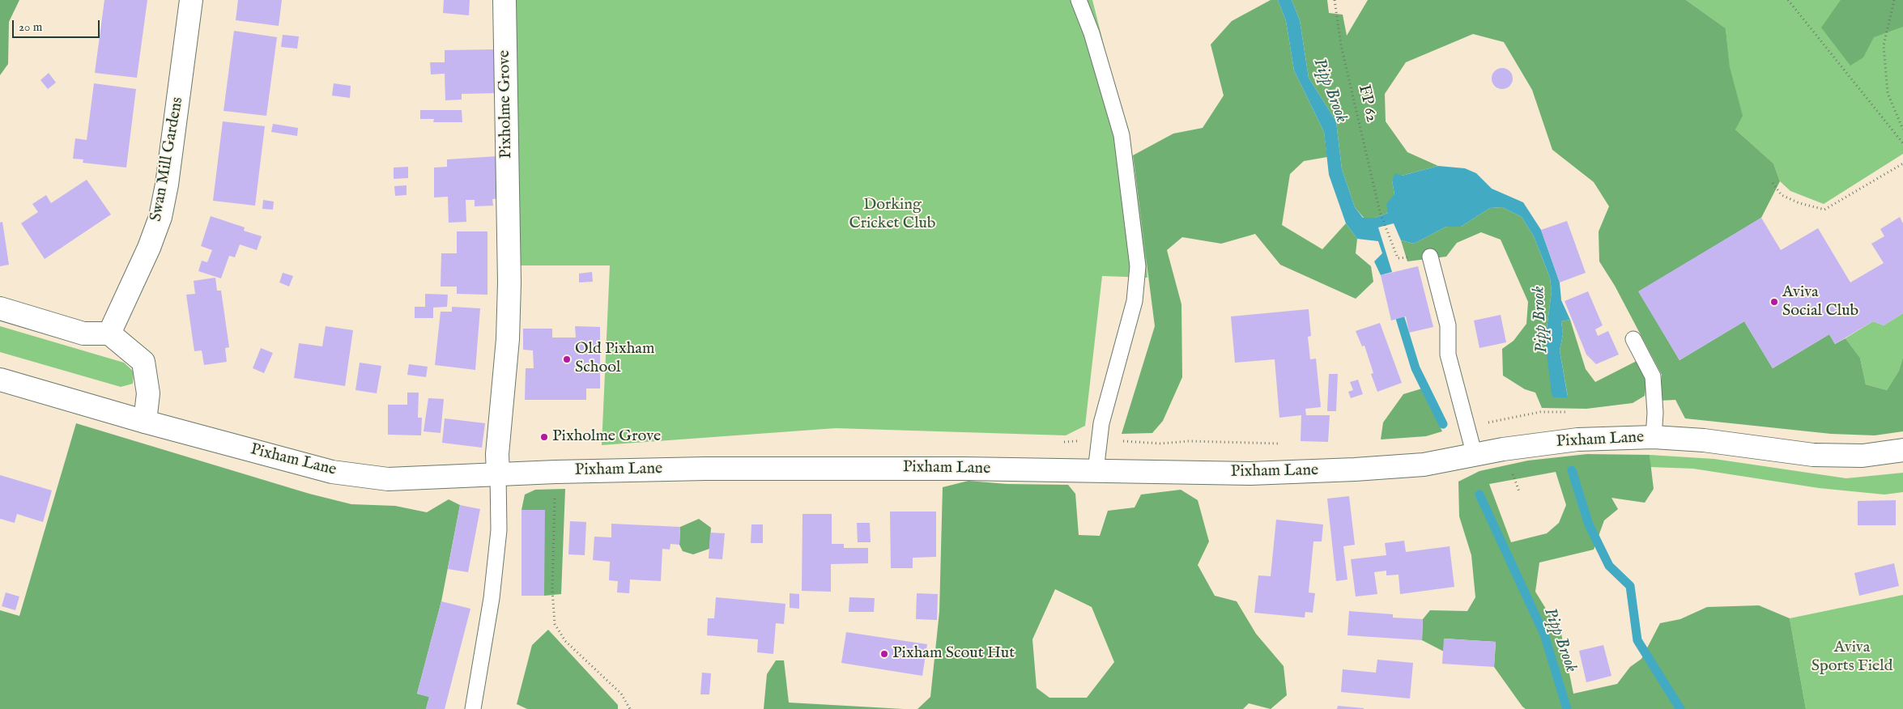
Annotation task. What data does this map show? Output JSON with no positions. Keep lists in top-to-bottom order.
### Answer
{
  "streets": {
    "main road": ["Pixholme Grove", "Swan Mill Gardens", "Pixham Lane"],
    "path": ["FP 62"]
  },
  "crossings": [
    ["Pixholme Grove", "Pixham Lane"]
  ],
  "water": ["Pipp Brook"],
  "parks": ["Dorking Cricket Club", "Aviva Sports Field"],
  "places": [
    "Aviva Social Club",
    "Old Pixham School",
    "Pixholme Grove",
    "Pixham Scout Hut"
  ],
  "scale_bar": "20 m"
}
